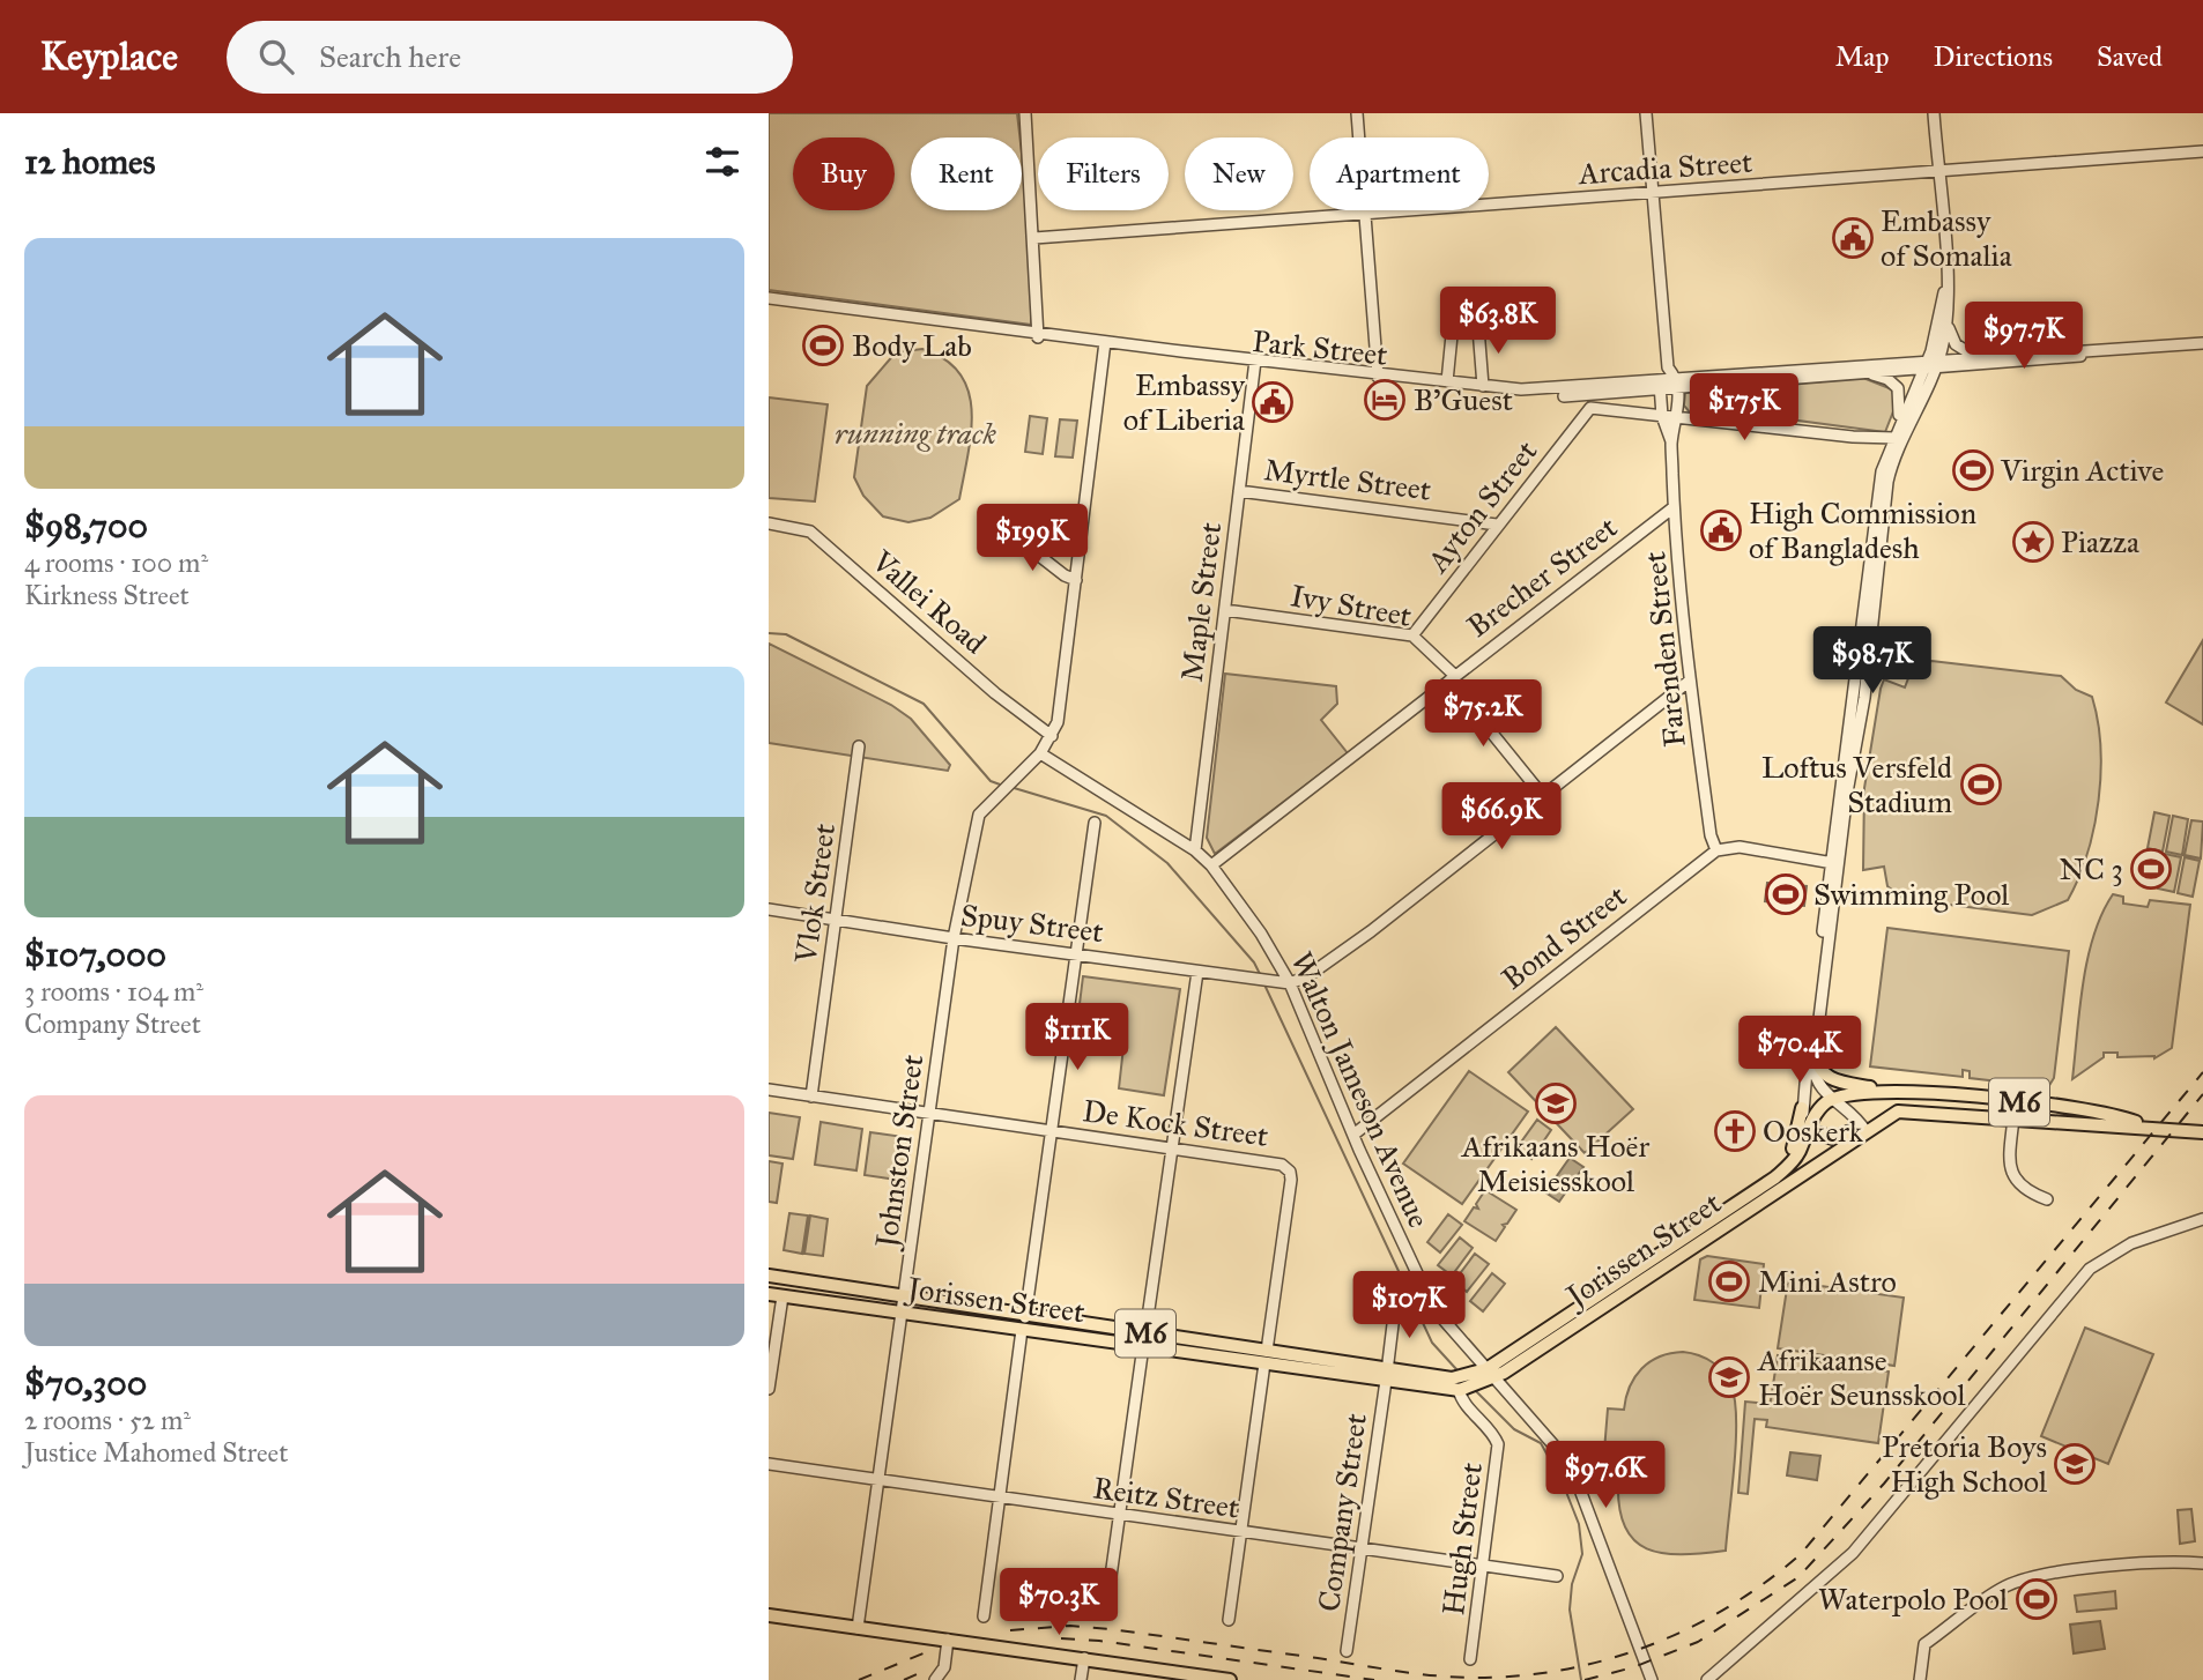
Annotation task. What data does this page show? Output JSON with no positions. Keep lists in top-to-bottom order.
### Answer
{
  "streets": {
    "main road": ["M6", "Jorissen Street"],
    "street": [
      "Arcadia Street",
      "Park Street",
      "Myrtle Street",
      "Ayton Street",
      "Brecher Street",
      "Vallei Road",
      "Maple Street",
      "Ivy Street",
      "Farenden Street",
      "Vlok Street",
      "Spuy Street",
      "Bond Street",
      "Walton Jameson Avenue",
      "De Kock Street",
      "Johnston Street",
      "Reitz Street",
      "Company Street",
      "Hugh Street"
    ]
  },
  "crossings": [
    ["Park Street", "Maple Street"],
    ["Park Street", "Farenden Street"],
    ["Park Street", "Johnston Street"],
    ["Myrtle Street", "Ayton Street"],
    ["Myrtle Street", "Maple Street"],
    ["Ayton Street", "Ivy Street"],
    ["Ayton Street", "Farenden Street"],
    ["Brecher Street", "Ivy Street"],
    ["Brecher Street", "Farenden Street"],
    ["Brecher Street", "Walton Jameson Avenue"],
    ["Vallei Road", "Johnston Street"],
    ["Maple Street", "Ivy Street"],
    ["Maple Street", "Walton Jameson Avenue"],
    ["Farenden Street", "Bond Street"],
    ["Vlok Street", "Spuy Street"],
    ["Vlok Street", "De Kock Street"],
    ["Spuy Street", "Walton Jameson Avenue"],
    ["Spuy Street", "Johnston Street"],
    ["Bond Street", "Walton Jameson Avenue"],
    ["Walton Jameson Avenue", "Johnston Street"],
    ["Walton Jameson Avenue", "Jorissen Street"],
    ["M6", "Jorissen Street"],
    ["De Kock Street", "Johnston Street"],
    ["De Kock Street", "Jorissen Street"],
    ["Johnston Street", "Jorissen Street"],
    ["Johnston Street", "Reitz Street"],
    ["Jorissen Street", "Company Street"],
    ["Jorissen Street", "Hugh Street"],
    ["Reitz Street", "Company Street"],
    ["Reitz Street", "Hugh Street"]
  ],
  "parks": ["running track"],
  "places": {
    "public building": ["Embassy of Somalia", "Embassy of Liberia", "High Commission of Bangladesh"],
    "sports": [
      "Body Lab",
      "Virgin Active",
      "Loftus Versfeld Stadium",
      "NC 3",
      "Swimming Pool",
      "Mini Astro",
      "Waterpolo Pool"
    ],
    "hotel": ["B'Guest"],
    "place": ["Piazza"],
    "school or university": ["Afrikaans Hoër Meisiesskool", "Afrikaanse Hoër Seunsskool", "Pretoria Boys High School"],
    "church": ["Ooskerk"]
  },
  "page": {
    "header": "Keyplace",
    "search": "Search here",
    "nav": ["Map", "Directions", "Saved"],
    "heading": "12 homes",
    "chip": [
      "Buy",
      "Rent",
      "Filters",
      "New",
      "Apartment"
    ],
    "list": [
      {
        "name": "$98,700",
        "note": "4 rooms · 100 m² · Kirkness Street"
      },
      {
        "name": "$107,000",
        "note": "3 rooms · 104 m² · Company Street"
      },
      {
        "name": "$70,300",
        "note": "2 rooms · 52 m² · Justice Mahomed Street"
      }
    ],
    "price": [
      "$63.8K",
      "$97.7K",
      "$175K",
      "$199K",
      "$98.7K",
      "$75.2K",
      "$66.9K",
      "$111K",
      "$70.4K",
      "$107K",
      "$97.6K",
      "$70.3K"
    ]
  }
}
